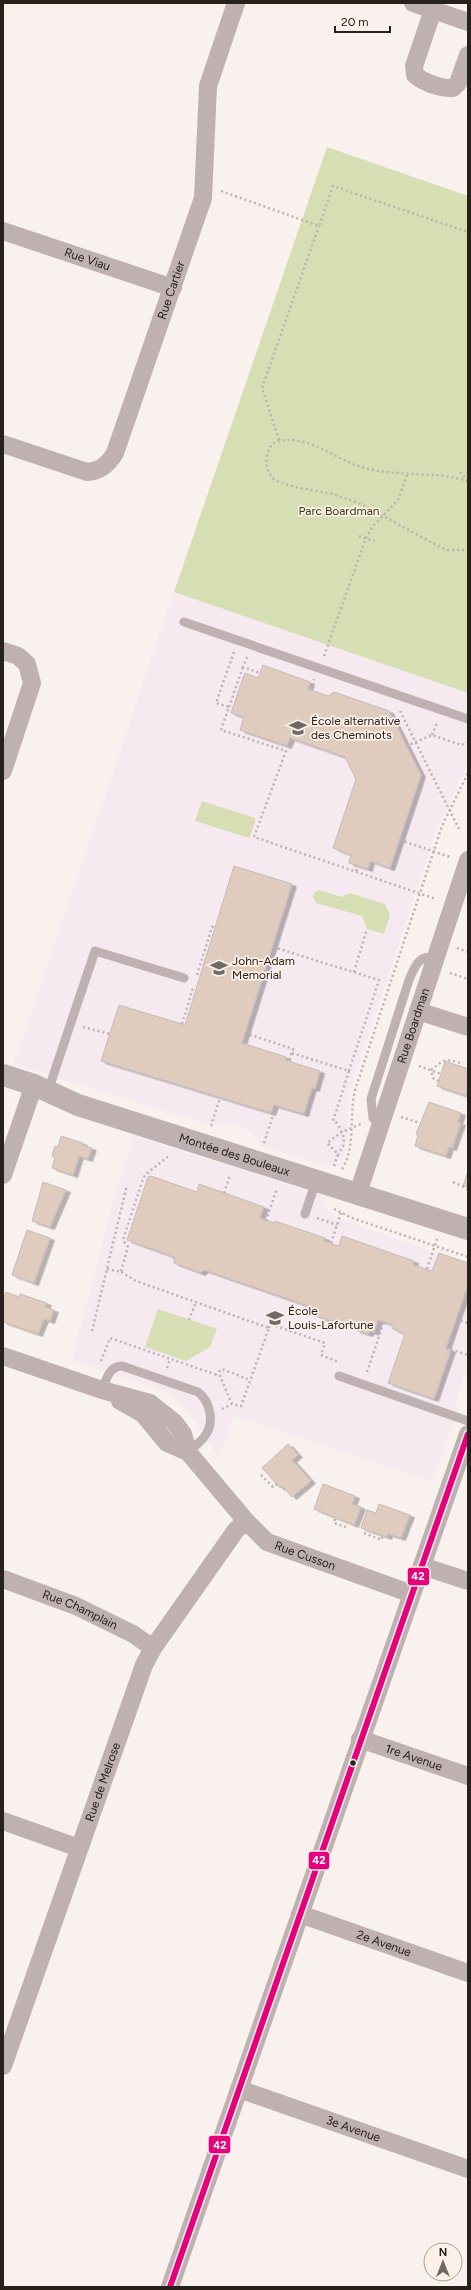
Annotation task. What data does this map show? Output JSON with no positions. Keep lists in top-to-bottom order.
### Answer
{
  "streets": {
    "street": [
      "Rue Viau",
      "Rue Cartier",
      "Rue Boardman",
      "Montée des Bouleaux",
      "Rue Cusson",
      "Rue Champlain",
      "1re Avenue",
      "Rue de Melrose",
      "2e Avenue",
      "3e Avenue"
    ]
  },
  "crossings": [
    ["Rue Viau", "Rue Cartier"],
    ["Rue Boardman", "Montée des Bouleaux"],
    ["Rue Cusson", "Rue de Melrose"],
    ["Rue Champlain", "Rue de Melrose"]
  ],
  "parks": ["Parc Boardman"],
  "places": {
    "school or university": ["École alternative des Cheminots", "John-Adam Memorial", "École Louis-Lafortune"]
  },
  "lines": ["transit line 42"],
  "scale_bar": "20 m",
  "north": "top"
}
